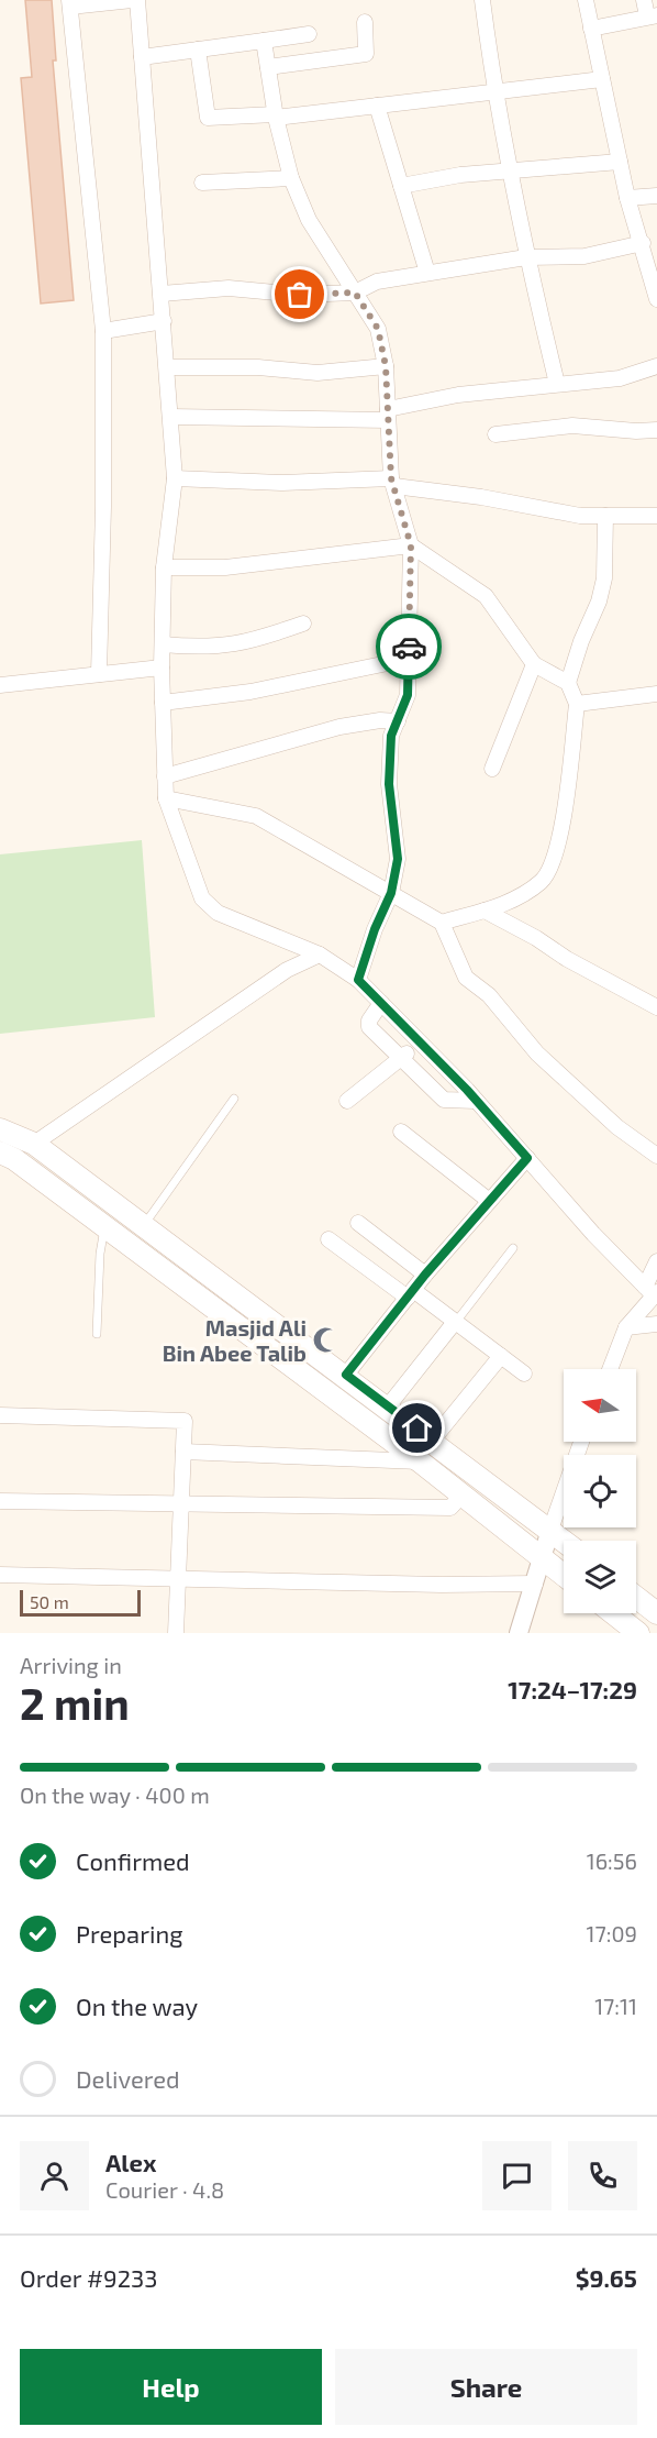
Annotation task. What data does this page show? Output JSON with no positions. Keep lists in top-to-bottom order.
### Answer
{
  "places": {
    "mosque": ["Masjid Ali Bin Abee Talib"]
  },
  "scale_bar": "50 m",
  "north": "left",
  "page": {
    "scale": "50 m",
    "heading": ["2 min", "Arriving in", "17:24–17:29"],
    "panel": [
      "Alex",
      "Courier · 4.8",
      "Order #9233",
      "$9.65"
    ],
    "bar": "On the way · 400 m",
    "list": [
      ["Confirmed", "16:56"],
      ["Preparing", "17:09"],
      ["On the way", "17:11"],
      "Delivered"
    ],
    "buttons": ["Help", "Share"]
  }
}
